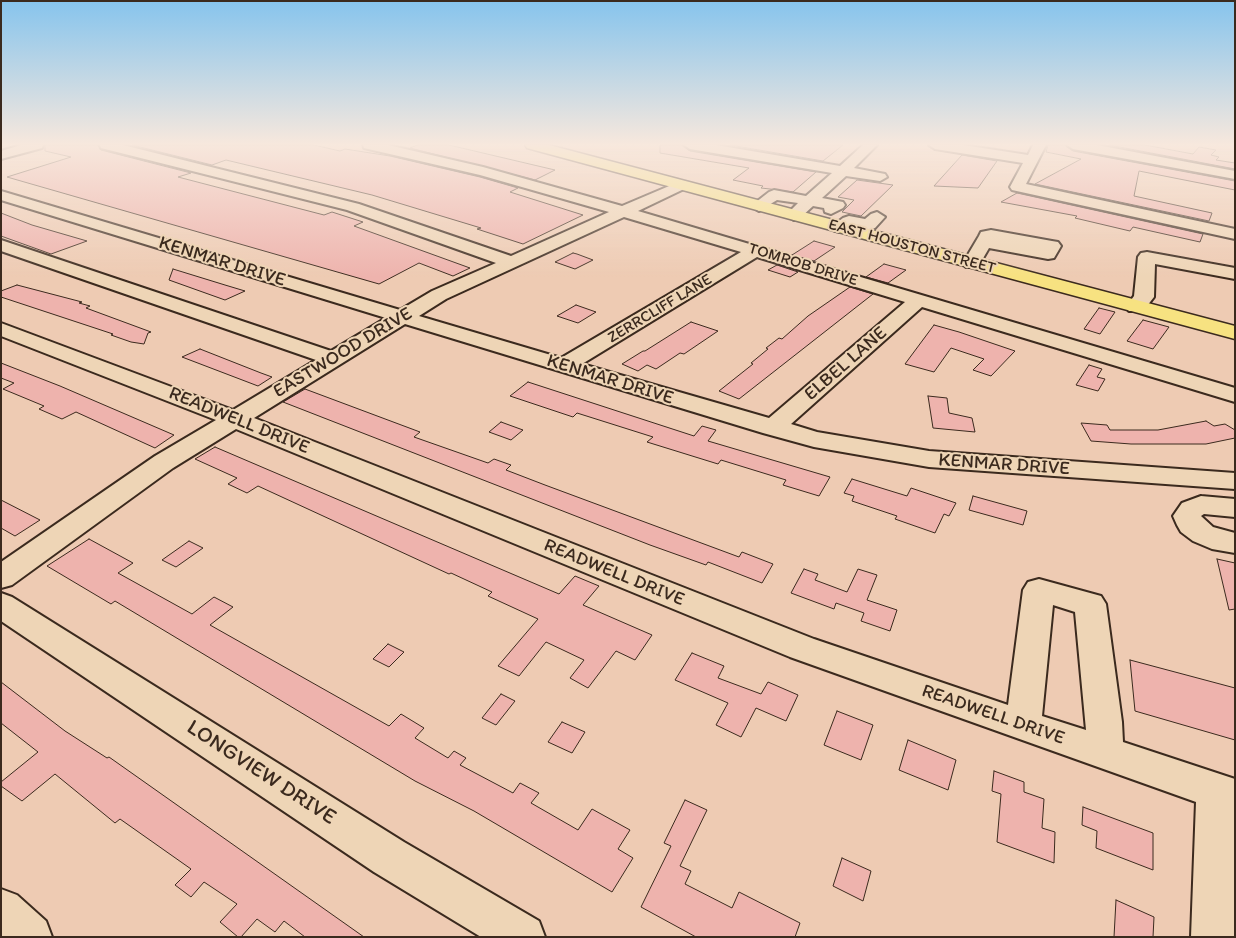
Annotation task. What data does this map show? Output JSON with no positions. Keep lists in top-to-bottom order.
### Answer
{
  "streets": {
    "main road": ["EAST HOUSTON STREET"],
    "street": [
      "KENMAR DRIVE",
      "TOMROB DRIVE",
      "ZERRCLIFF LANE",
      "EASTWOOD DRIVE",
      "ELBEL LANE",
      "READWELL DRIVE",
      "LONGVIEW DRIVE"
    ]
  },
  "crossings": [
    ["KENMAR DRIVE", "ZERRCLIFF LANE"],
    ["KENMAR DRIVE", "EASTWOOD DRIVE"],
    ["KENMAR DRIVE", "ELBEL LANE"],
    ["TOMROB DRIVE", "ZERRCLIFF LANE"],
    ["TOMROB DRIVE", "EASTWOOD DRIVE"],
    ["TOMROB DRIVE", "ELBEL LANE"],
    ["EASTWOOD DRIVE", "READWELL DRIVE"]
  ]
}
